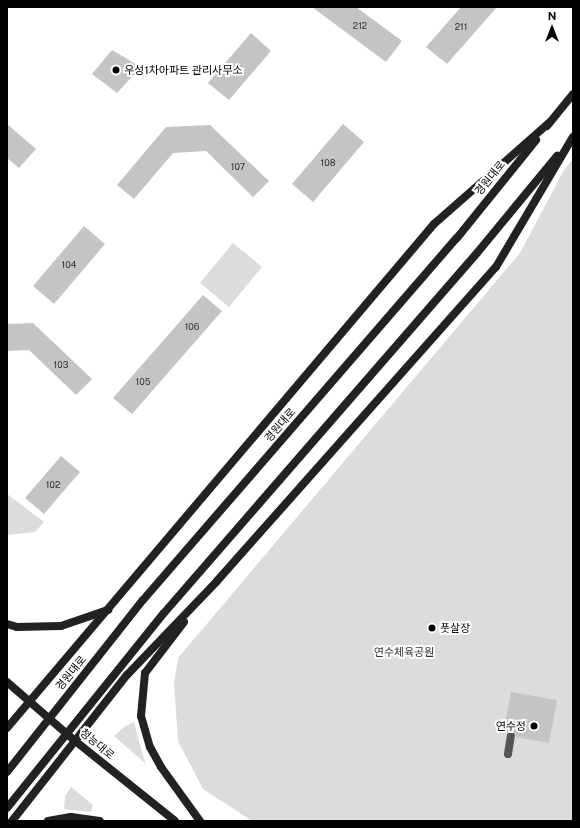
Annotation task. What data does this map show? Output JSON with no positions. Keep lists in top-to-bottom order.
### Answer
{
  "streets": {
    "main road": ["경원대로", "청능대로"]
  },
  "parks": ["연수체육공원"],
  "places": ["우성1차아파트 관리사무소", "풋살장", "연수정"],
  "house_numbers": [
    "212",
    "211",
    "108",
    "107",
    "104",
    "106",
    "103",
    "105",
    "102"
  ],
  "north": "top"
}
